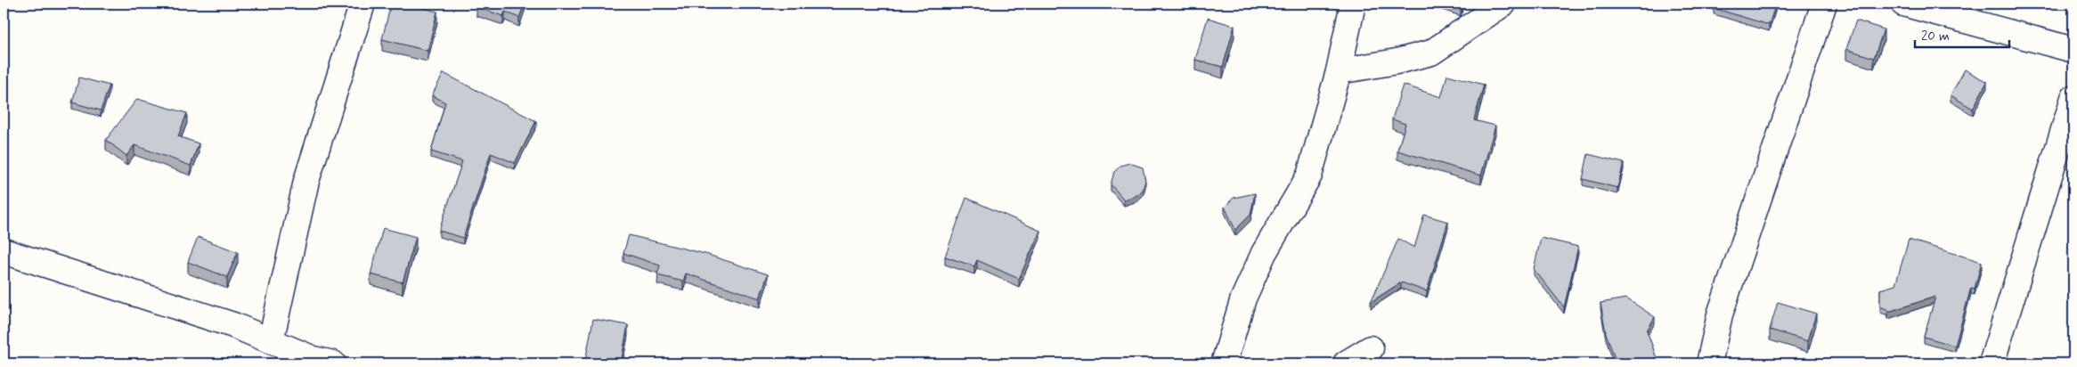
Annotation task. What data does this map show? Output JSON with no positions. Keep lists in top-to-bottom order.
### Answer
{
  "scale_bar": "20 m"
}
